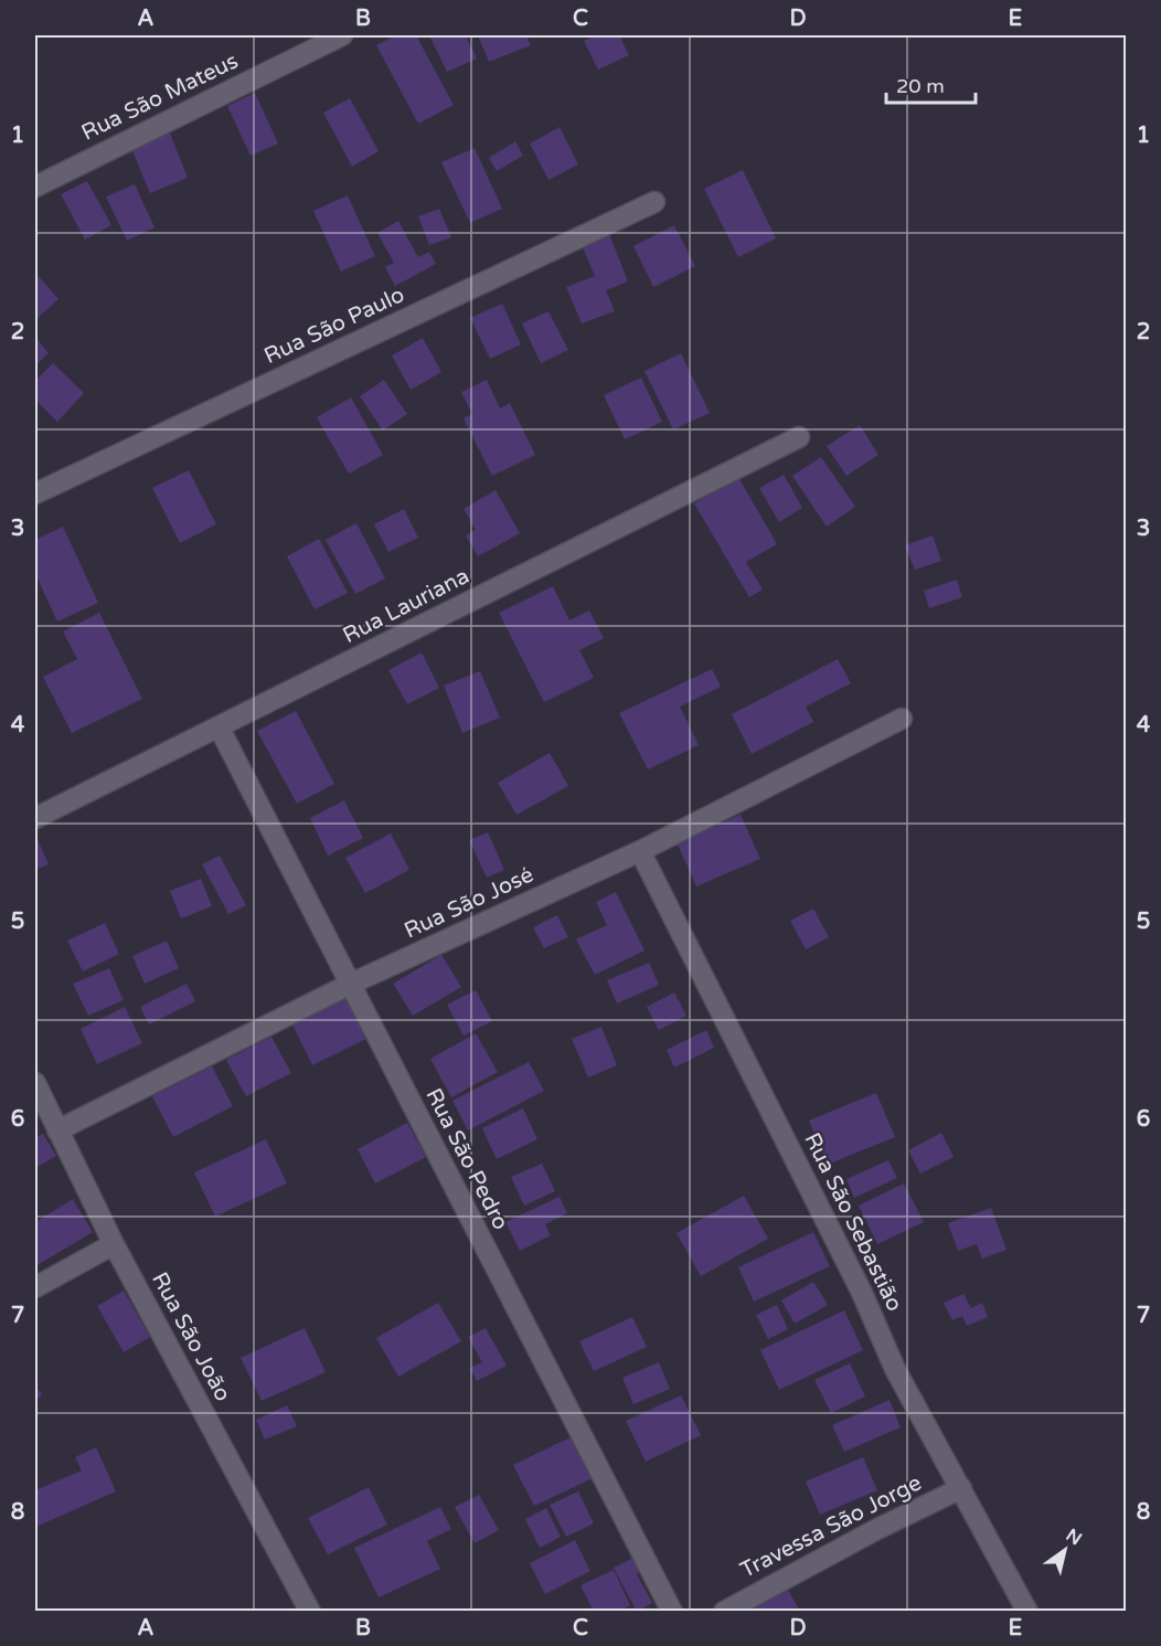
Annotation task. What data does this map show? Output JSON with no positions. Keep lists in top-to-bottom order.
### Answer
{
  "streets": {
    "street": [
      "Rua São Mateus",
      "Rua São Paulo",
      "Rua Lauriana",
      "Rua São José",
      "Rua São Pedro",
      "Rua São Sebastião",
      "Rua São João",
      "Travessa São Jorge"
    ]
  },
  "crossings": [
    ["Rua Lauriana", "Rua São Pedro"],
    ["Rua São José", "Rua São Pedro"],
    ["Rua São José", "Rua São Sebastião"],
    ["Rua São José", "Rua São João"],
    ["Rua São Sebastião", "Travessa São Jorge"]
  ],
  "scale_bar": "20 m",
  "north": "top right",
  "grid": {
    "columns": [
      "A",
      "B",
      "C",
      "D",
      "E"
    ],
    "rows": [
      "1",
      "2",
      "3",
      "4",
      "5",
      "6",
      "7",
      "8"
    ]
  }
}
